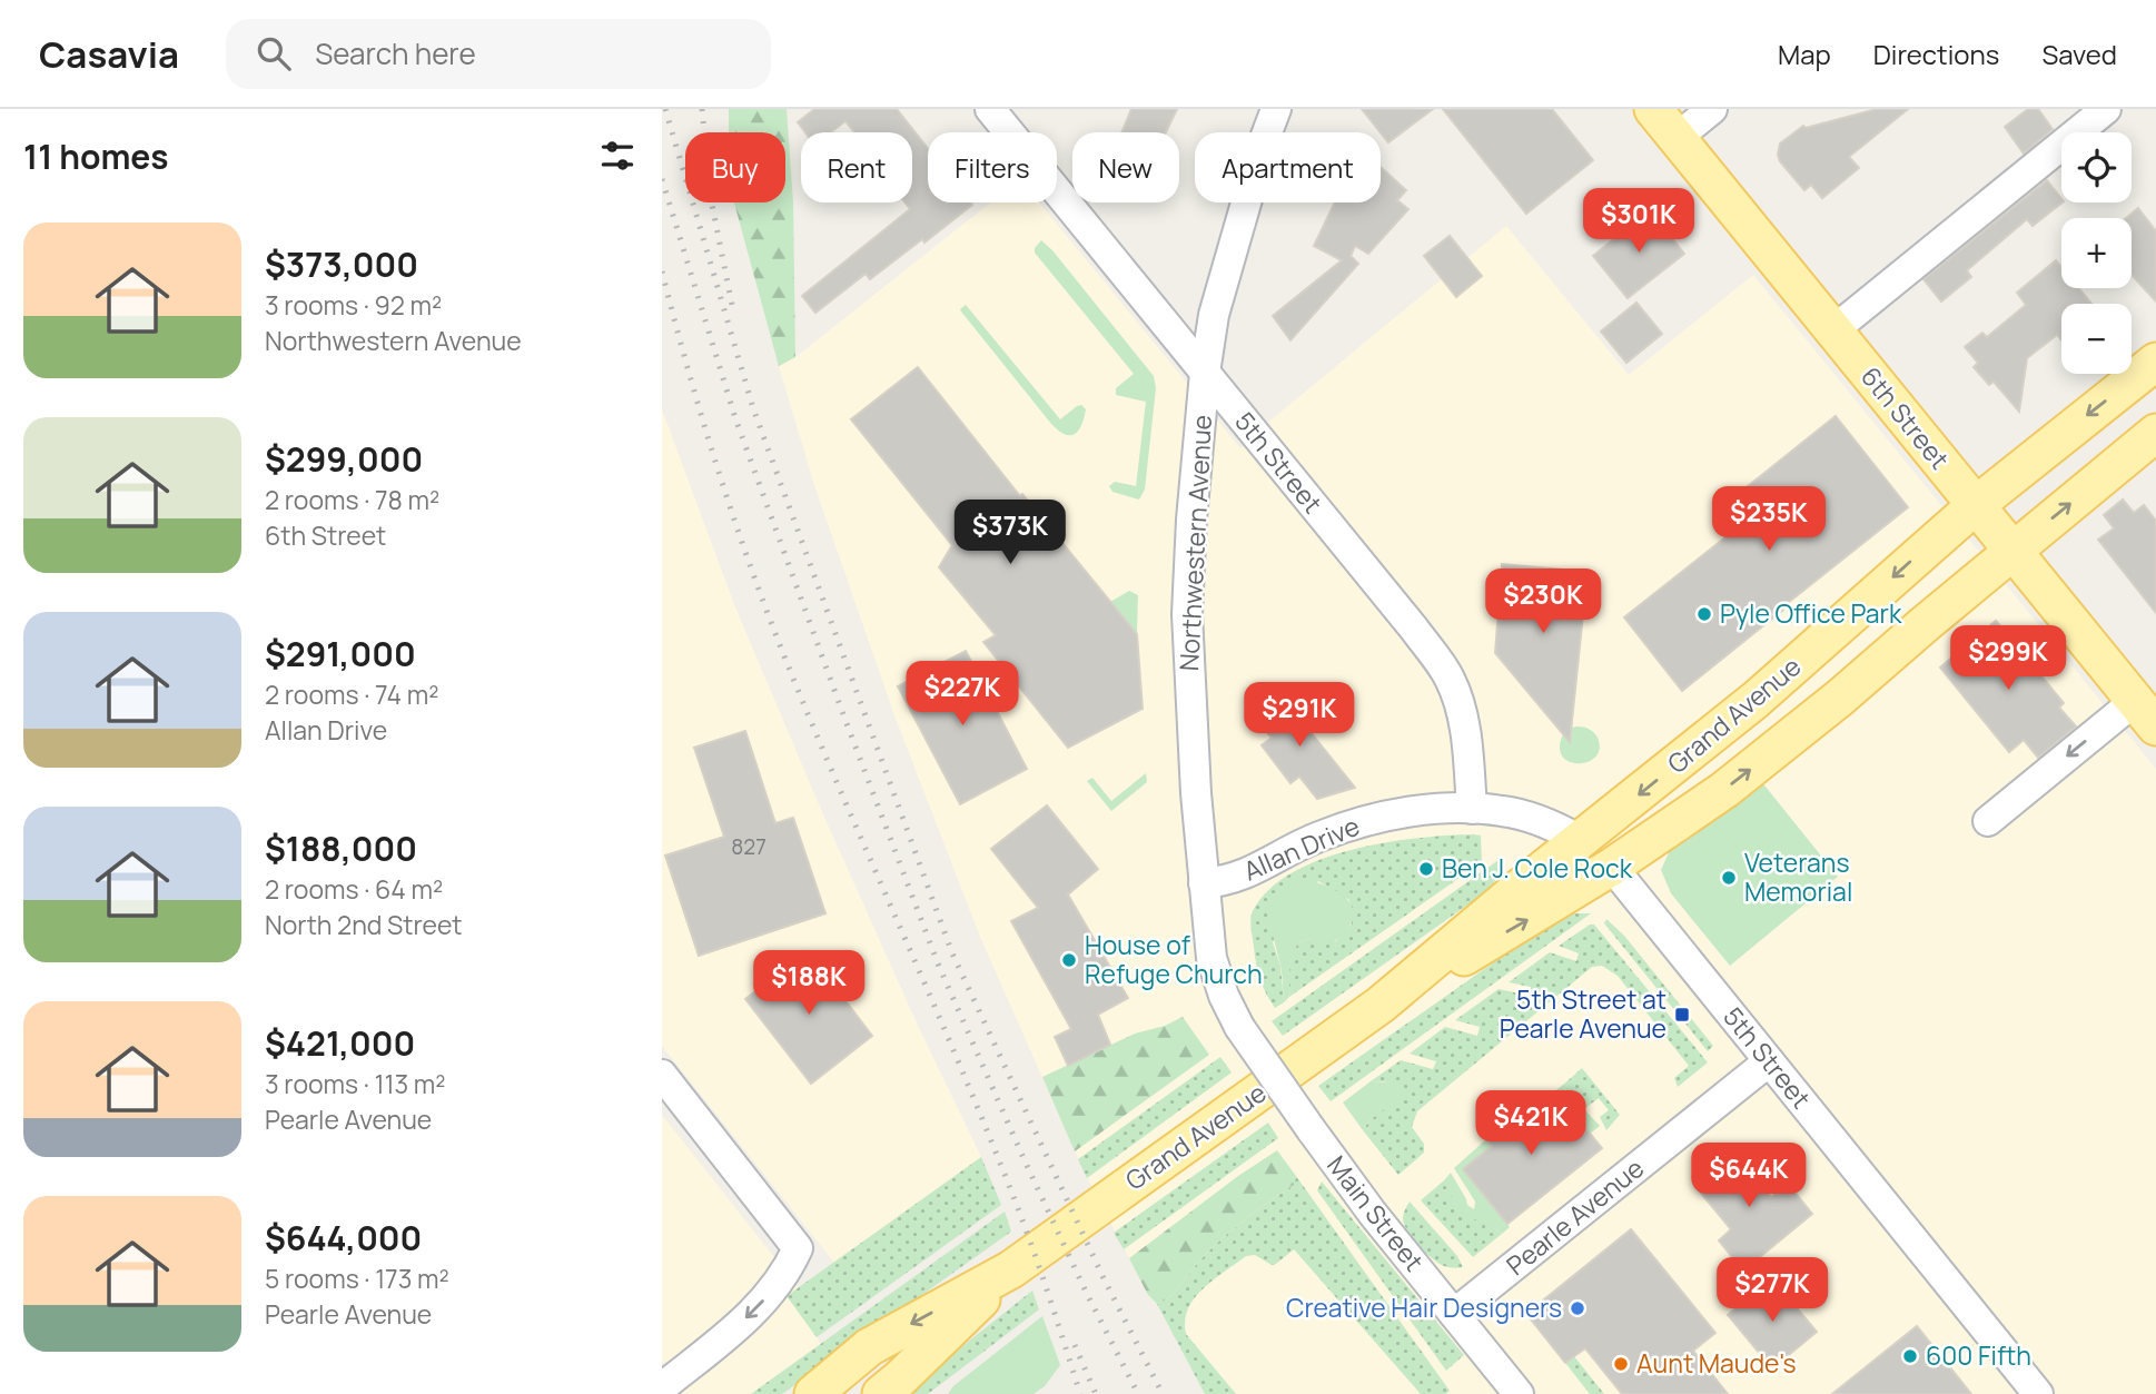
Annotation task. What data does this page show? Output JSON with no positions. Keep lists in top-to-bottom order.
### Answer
{
  "streets": {
    "main road": ["6th Street", "Grand Avenue"],
    "street": [
      "5th Street",
      "Northwestern Avenue",
      "Allan Drive",
      "Main Street",
      "Pearle Avenue"
    ]
  },
  "crossings": [
    ["6th Street", "Grand Avenue"],
    ["5th Street", "Northwestern Avenue"],
    ["5th Street", "Grand Avenue"],
    ["5th Street", "Allan Drive"],
    ["5th Street", "Pearle Avenue"],
    ["Northwestern Avenue", "Allan Drive"],
    ["Northwestern Avenue", "Main Street"],
    ["Grand Avenue", "Allan Drive"],
    ["Main Street", "Pearle Avenue"]
  ],
  "places": {
    "other": [
      "Pyle Office Park",
      "Ben J. Cole Rock",
      "Veterans Memorial",
      "House of Refuge Church",
      "Creative Hair Designers",
      "600 Fifth",
      "Aunt Maude's"
    ],
    "transit": ["5th Street at Pearle Avenue"]
  },
  "house_numbers": ["827"],
  "page": {
    "header": "Casavia",
    "search": "Search here",
    "nav": ["Map", "Directions", "Saved"],
    "heading": "11 homes",
    "map_buttons": ["+", "−"],
    "chip": [
      "Buy",
      "Rent",
      "Filters",
      "New",
      "Apartment"
    ],
    "price": [
      "$301K",
      "$235K",
      "$373K",
      "$230K",
      "$299K",
      "$227K",
      "$291K",
      "$188K",
      "$421K",
      "$644K",
      "$277K"
    ],
    "list": [
      {
        "name": "$373,000",
        "note": "3 rooms · 92 m² · Northwestern Avenue"
      },
      {
        "name": "$299,000",
        "note": "2 rooms · 78 m² · 6th Street"
      },
      {
        "name": "$291,000",
        "note": "2 rooms · 74 m² · Allan Drive"
      },
      {
        "name": "$188,000",
        "note": "2 rooms · 64 m² · North 2nd Street"
      },
      {
        "name": "$421,000",
        "note": "3 rooms · 113 m² · Pearle Avenue"
      },
      {
        "name": "$644,000",
        "note": "5 rooms · 173 m² · Pearle Avenue"
      }
    ]
  }
}
